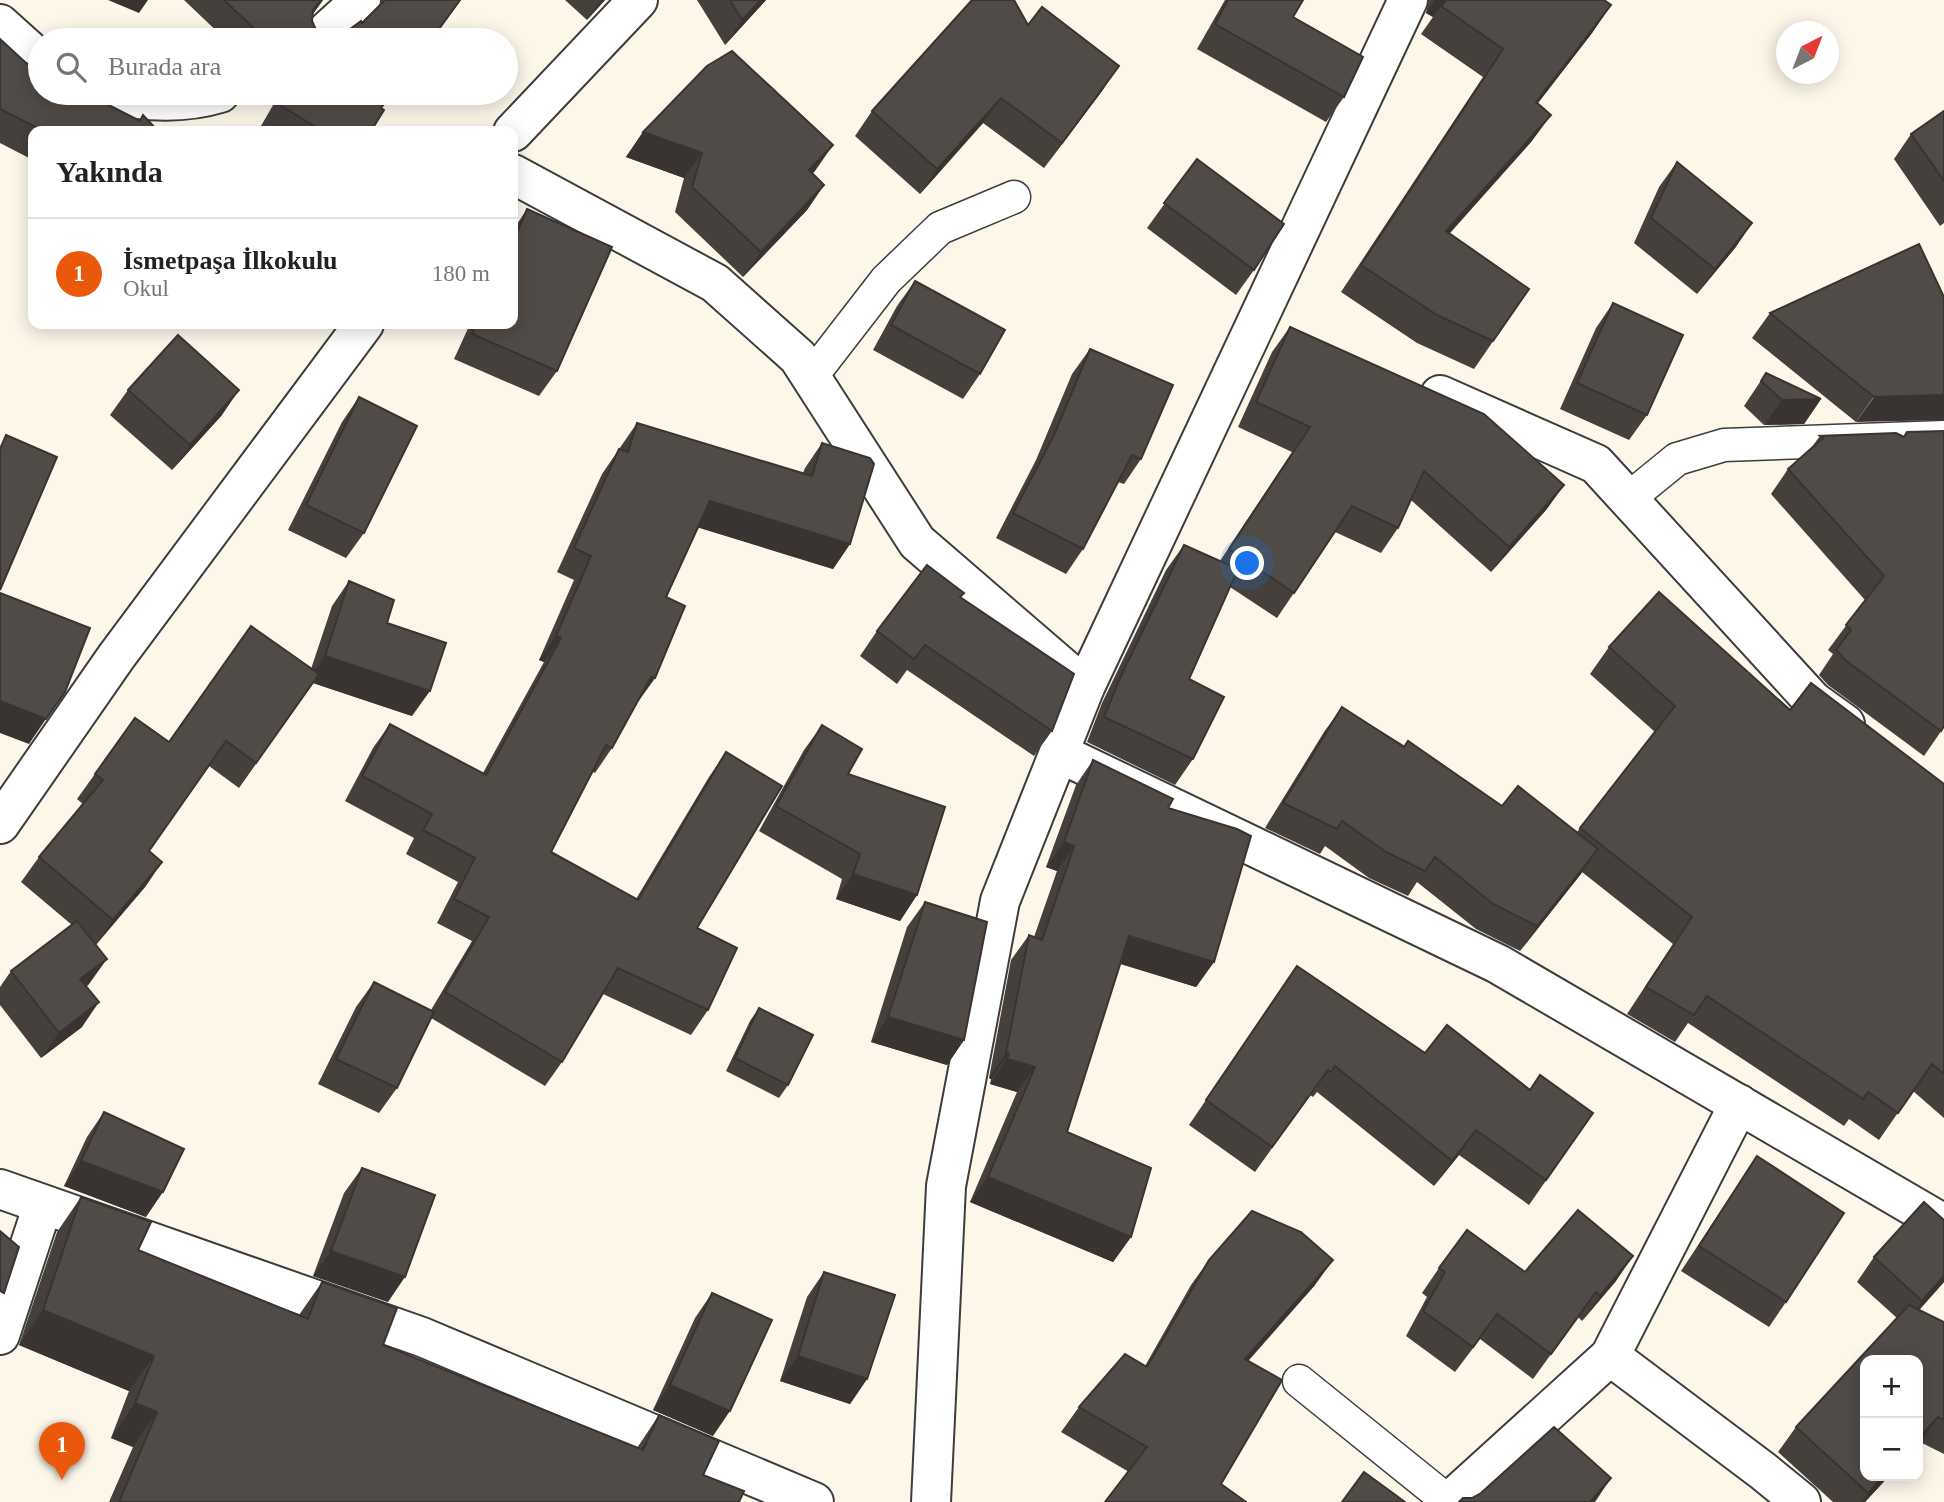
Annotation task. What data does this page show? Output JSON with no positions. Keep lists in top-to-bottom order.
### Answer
{
  "north": "top right",
  "page": {
    "search": "Burada ara",
    "heading": "Yakında",
    "list": [
      {
        "mark": "1",
        "name": "İsmetpaşa İlkokulu",
        "note": "Okul",
        "value": "180 m"
      }
    ],
    "map_buttons": ["+", "−"],
    "pins": "1"
  }
}
